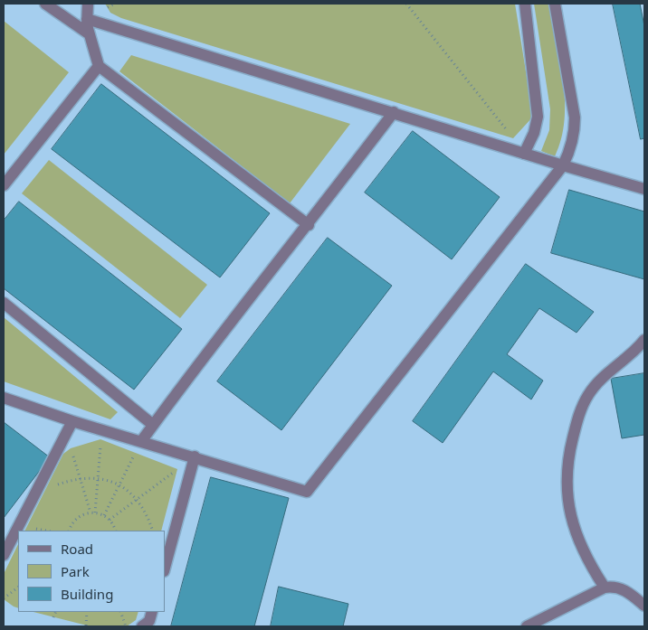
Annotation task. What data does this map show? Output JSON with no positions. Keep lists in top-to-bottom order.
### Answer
{
  "legend": ["Road", "Park", "Building"]
}
